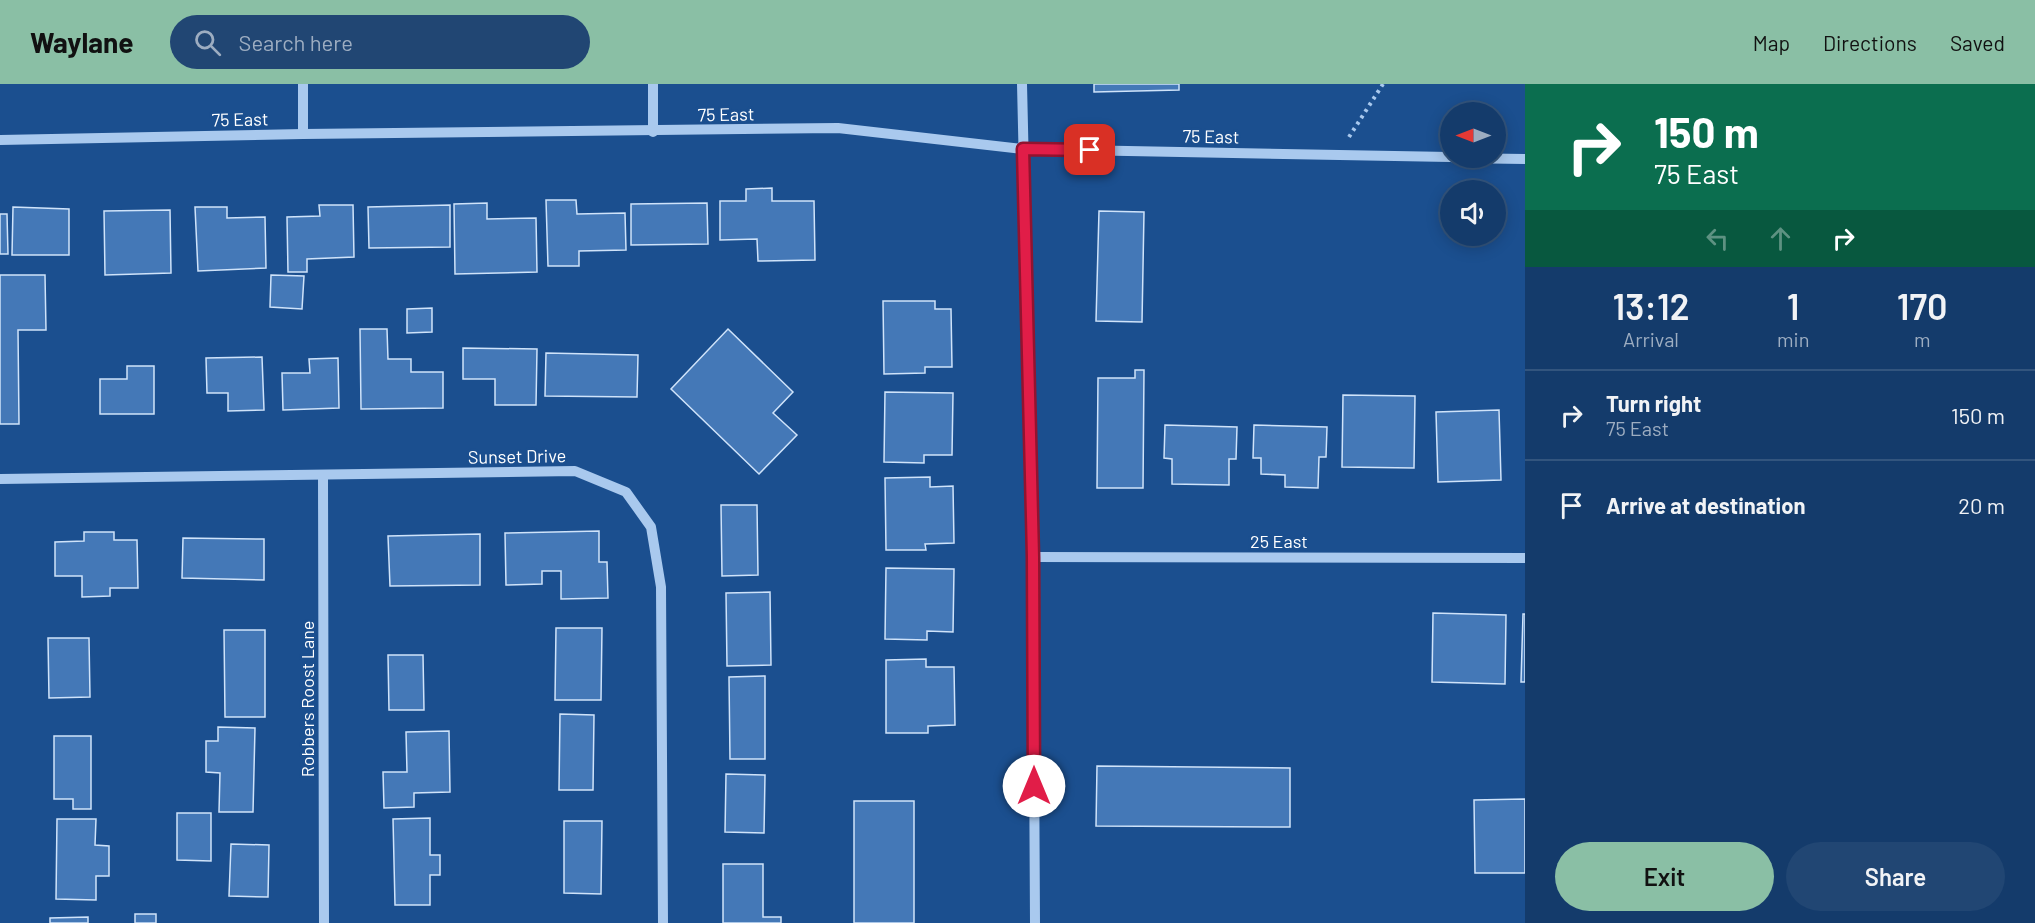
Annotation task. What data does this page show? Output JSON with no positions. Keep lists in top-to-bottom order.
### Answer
{
  "streets": {
    "street": [
      "75 East",
      "Sunset Drive",
      "25 East",
      "Robbers Roost Lane"
    ]
  },
  "crossings": [
    ["Sunset Drive", "Robbers Roost Lane"]
  ],
  "north": "left",
  "page": {
    "header": "Waylane",
    "search": "Search here",
    "nav": ["Map", "Directions", "Saved"],
    "turn": ["150 m", "75 East"],
    "eta": [
      "13:12",
      "Arrival",
      "1",
      "min",
      "170",
      "m"
    ],
    "list": [
      {
        "name": "Turn right",
        "note": "75 East",
        "value": "150 m"
      },
      {
        "name": "Arrive at destination",
        "value": "20 m"
      }
    ],
    "buttons": ["Exit", "Share"]
  }
}
